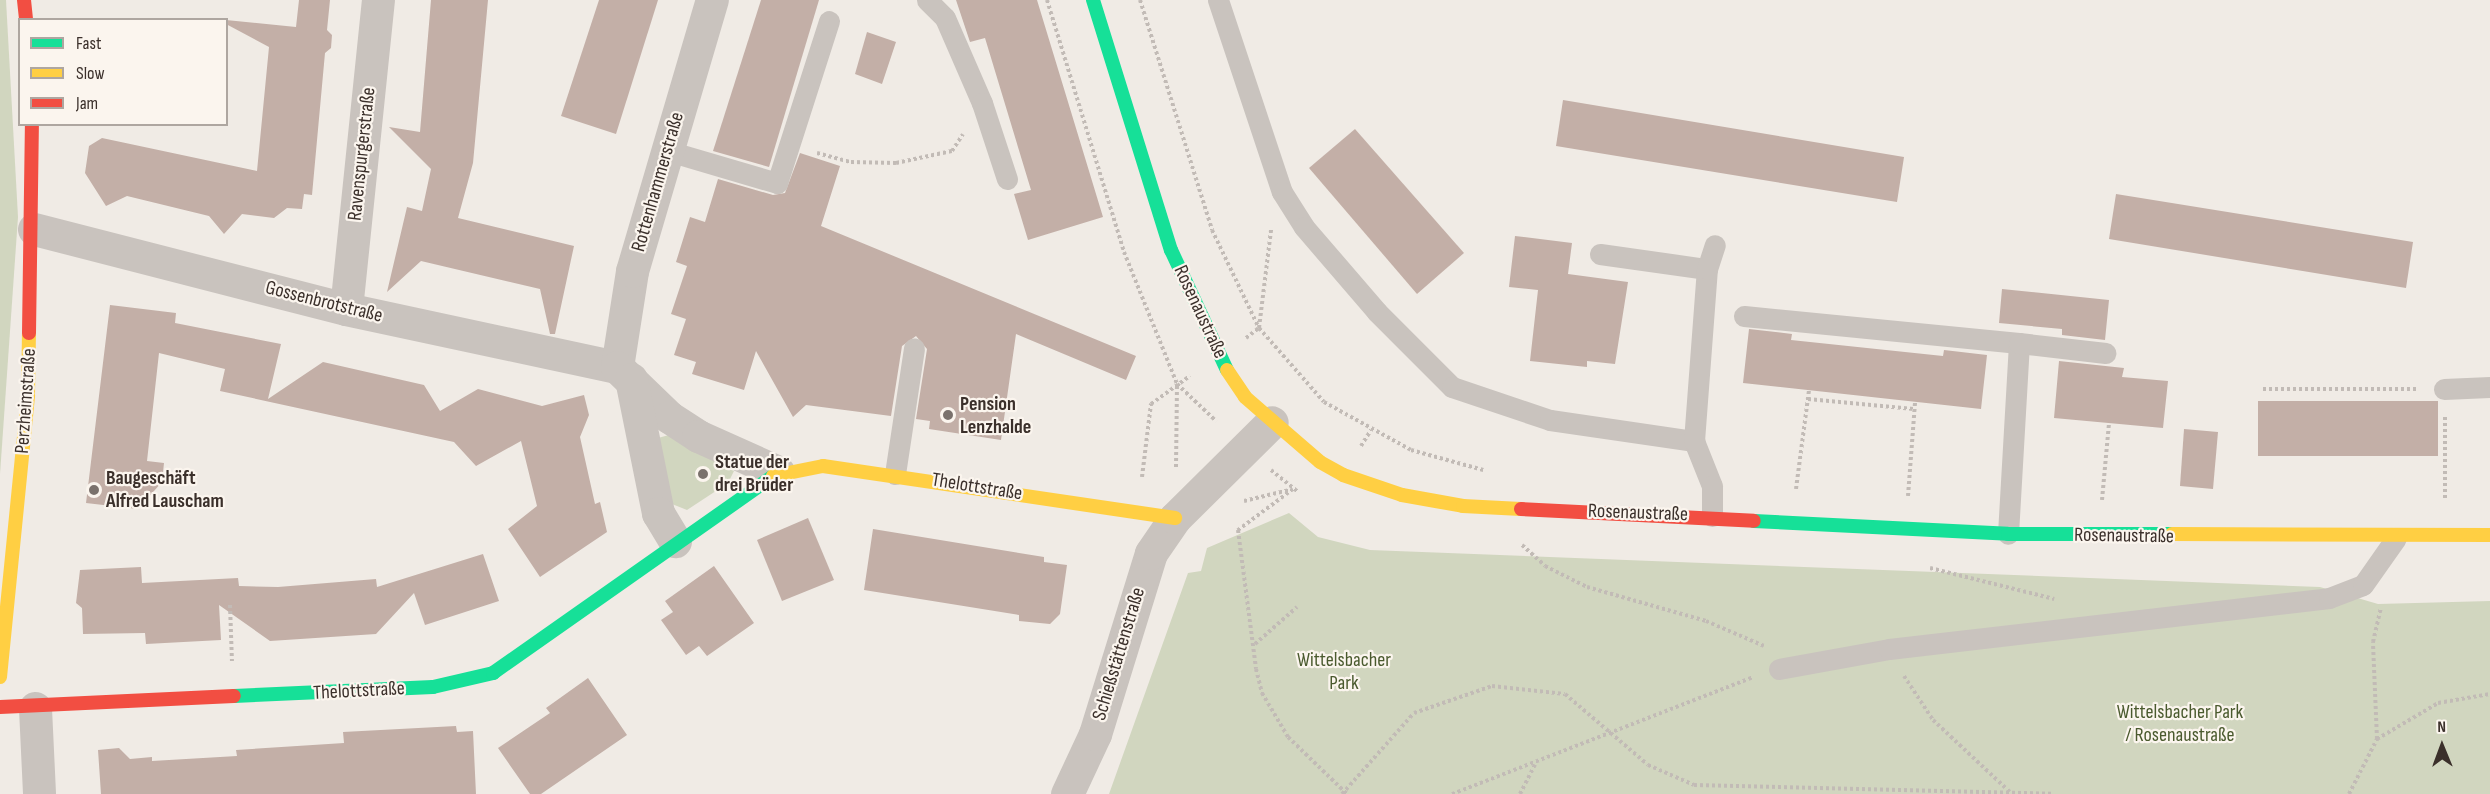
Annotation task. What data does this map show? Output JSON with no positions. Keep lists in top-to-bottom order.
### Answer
{
  "streets": {
    "street": [
      "Ravenspurgerstraße",
      "Rottenhammerstraße",
      "Gossenbrotstraße",
      "Rosenaustraße",
      "Perzheimstraße",
      "Thelottstraße",
      "Schießstättenstraße"
    ]
  },
  "crossings": [
    ["Ravenspurgerstraße", "Gossenbrotstraße"],
    ["Rottenhammerstraße", "Gossenbrotstraße"],
    ["Gossenbrotstraße", "Perzheimstraße"],
    ["Rosenaustraße", "Schießstättenstraße"],
    ["Thelottstraße", "Schießstättenstraße"]
  ],
  "parks": ["Wittelsbacher Park", "Wittelsbacher Park / Rosenaustraße"],
  "places": ["Pension Lenzhalde", "Statue der drei Brüder", "Baugeschäft Alfred Lauscham"],
  "legend": ["Fast", "Slow", "Jam"],
  "north": "top"
}
